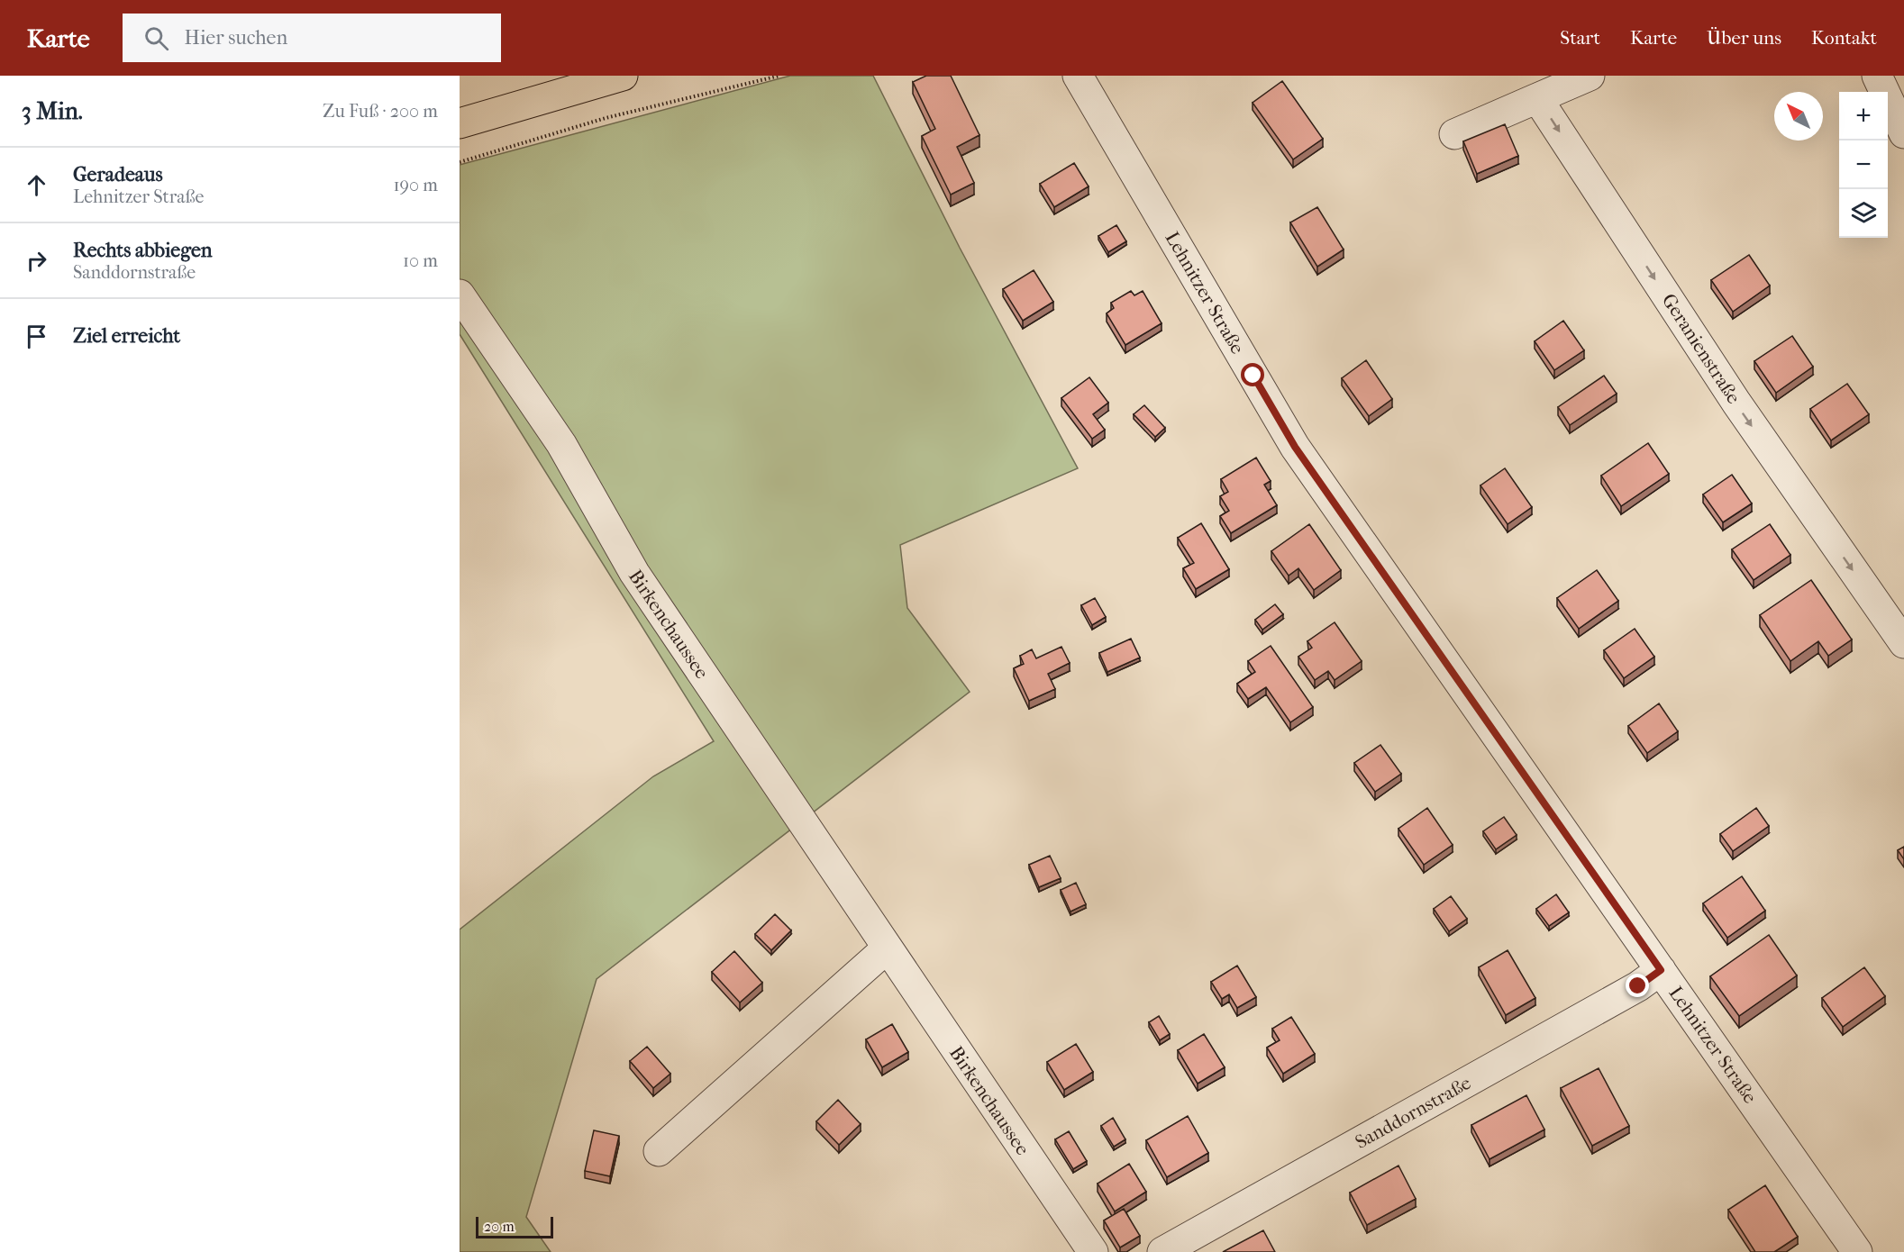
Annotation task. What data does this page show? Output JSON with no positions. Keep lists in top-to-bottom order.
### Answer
{
  "streets": {
    "street": [
      "Lehnitzer Straße",
      "Geranienstraße",
      "Birkenchaussee",
      "Sanddornstraße"
    ]
  },
  "crossings": [
    ["Lehnitzer Straße", "Sanddornstraße"]
  ],
  "one_way": ["Geranienstraße"],
  "scale_bar": "20 m",
  "north": "top left",
  "page": {
    "header": "Karte",
    "search": "Hier suchen",
    "nav": [
      "Start",
      "Karte",
      "Über uns",
      "Kontakt"
    ],
    "heading": ["3 Min.", "Zu Fuß · 200 m"],
    "map_buttons": ["+", "−"],
    "list": [
      ["Geradeaus", "Lehnitzer Straße", "190 m"],
      ["Rechts abbiegen", "Sanddornstraße", "10 m"],
      "Ziel erreicht"
    ],
    "scale": "20 m"
  }
}
